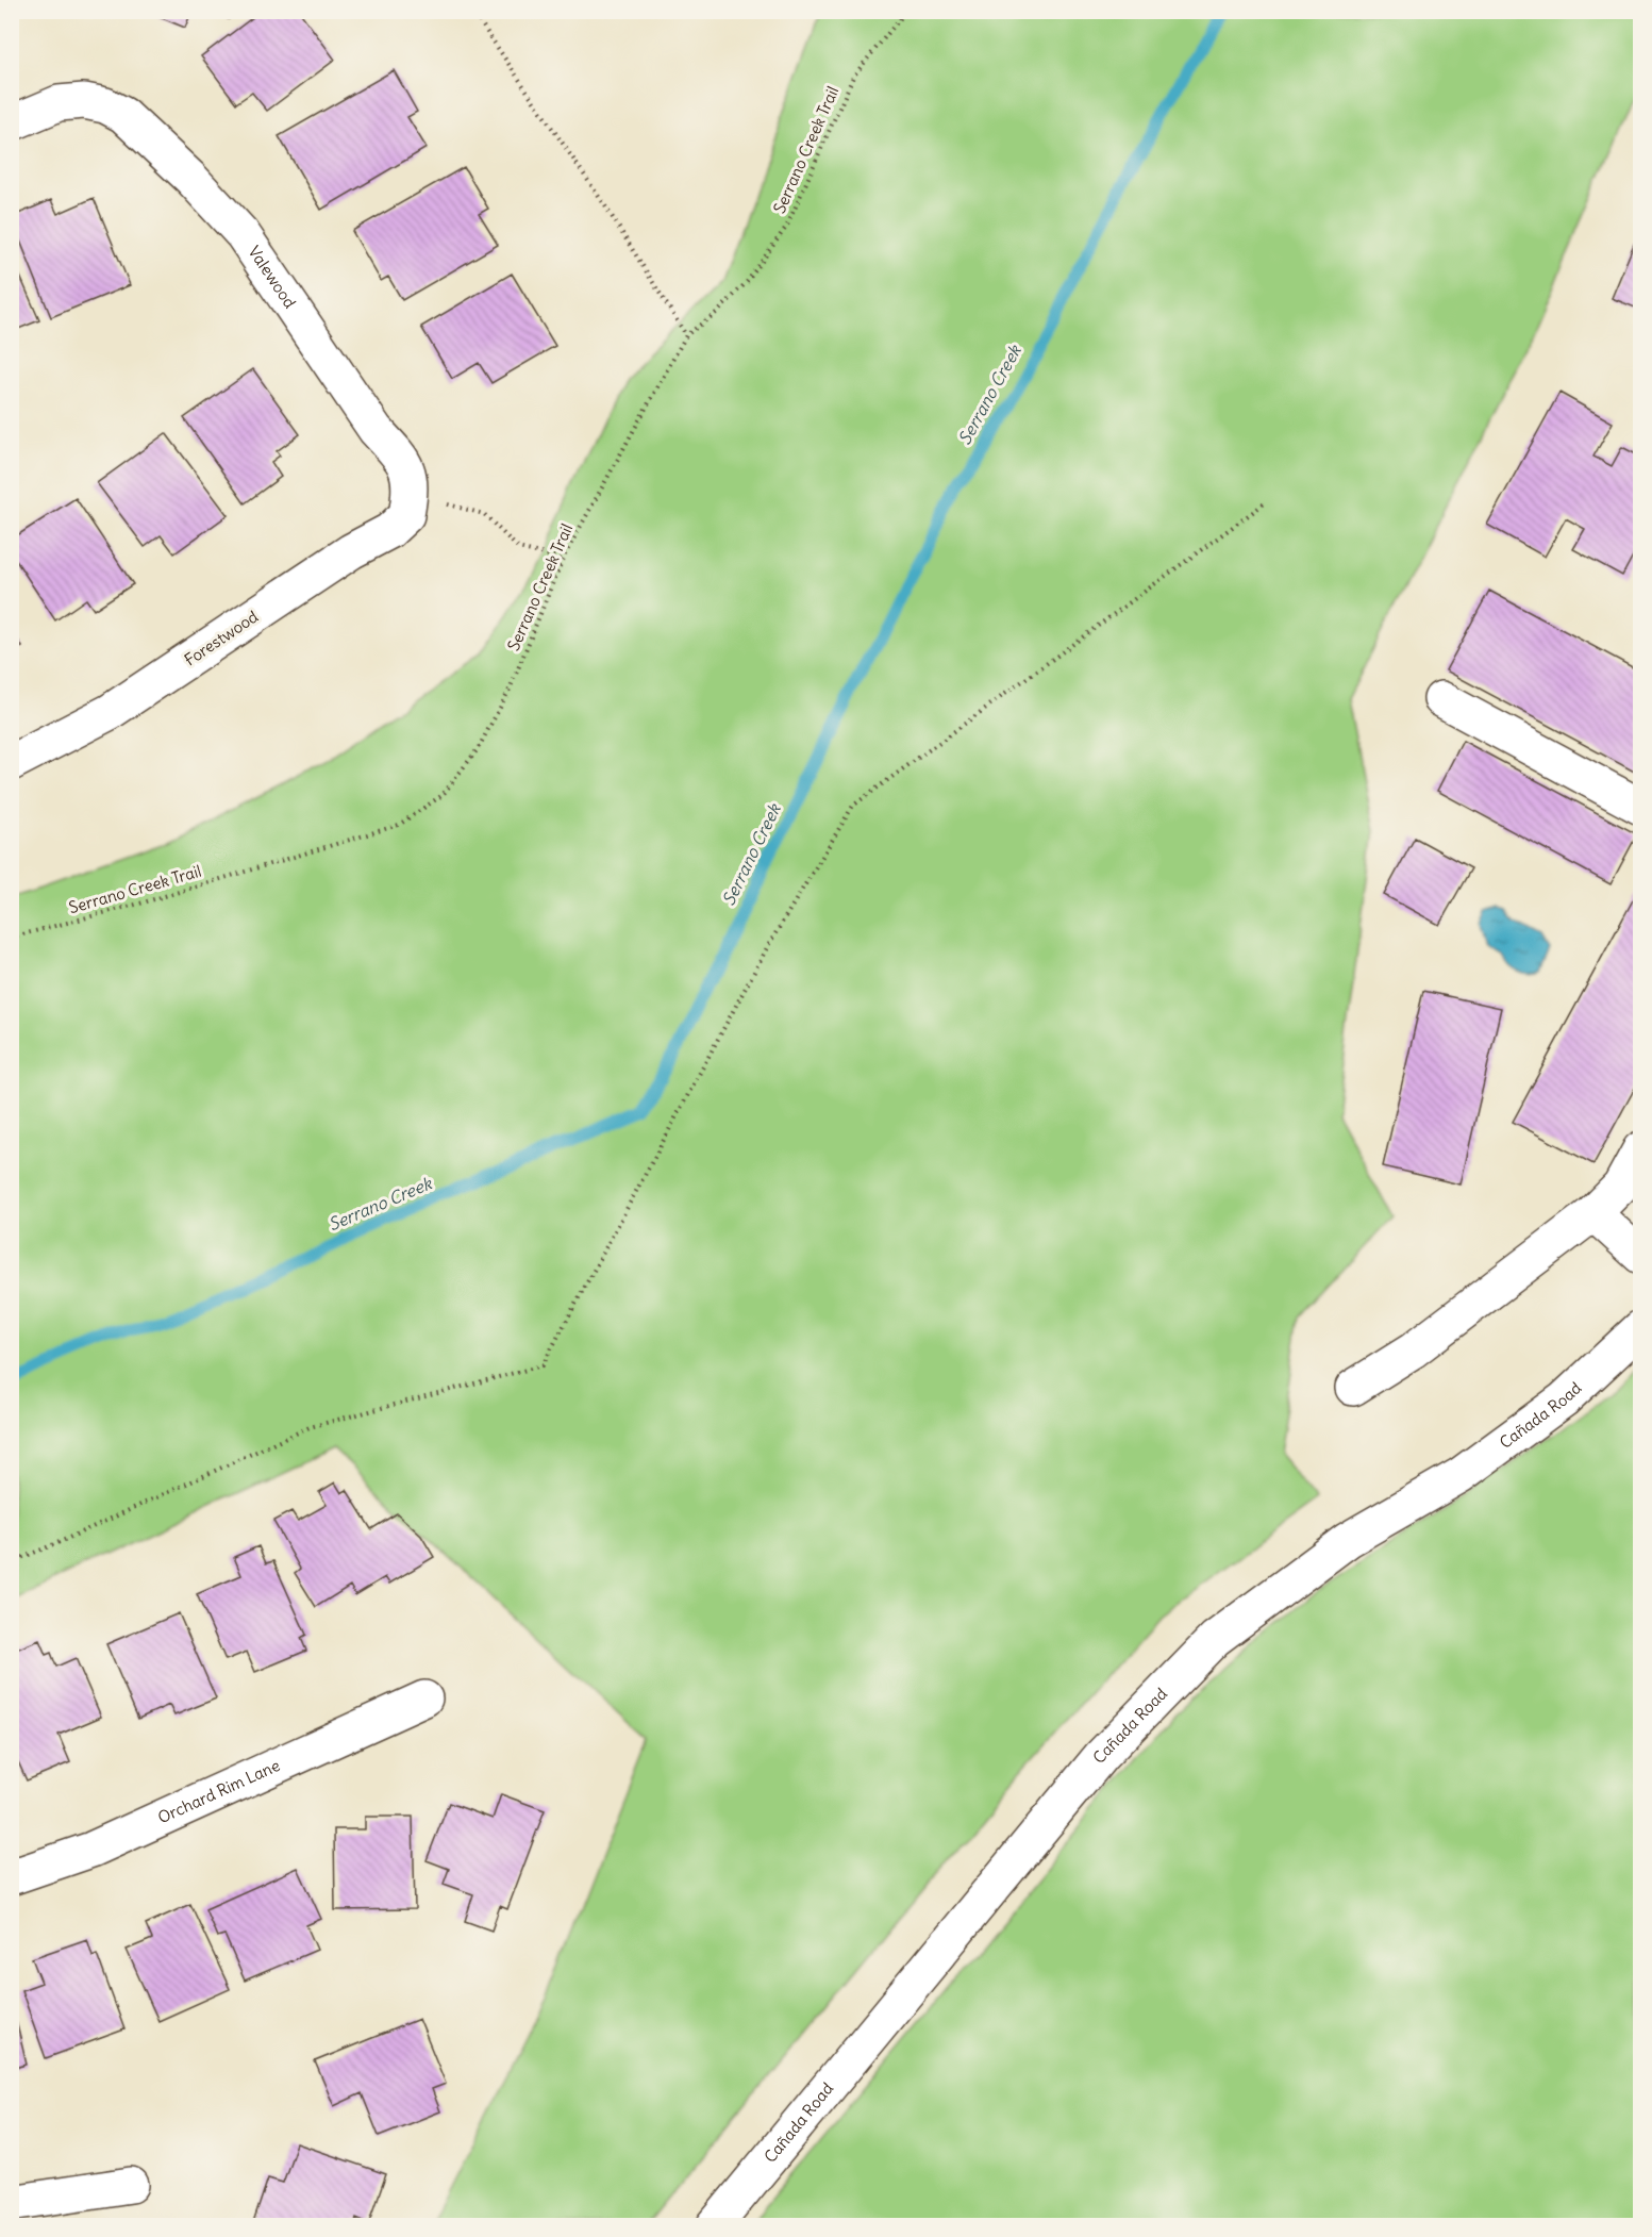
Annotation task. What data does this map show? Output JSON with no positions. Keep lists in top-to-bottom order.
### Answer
{
  "streets": {
    "street": [
      "Valewood",
      "Forestwood",
      "Cañada Road",
      "Orchard Rim Lane"
    ],
    "path": ["Serrano Creek Trail"]
  },
  "crossings": [
    ["Valewood", "Forestwood"]
  ],
  "water": ["Serrano Creek"]
}
